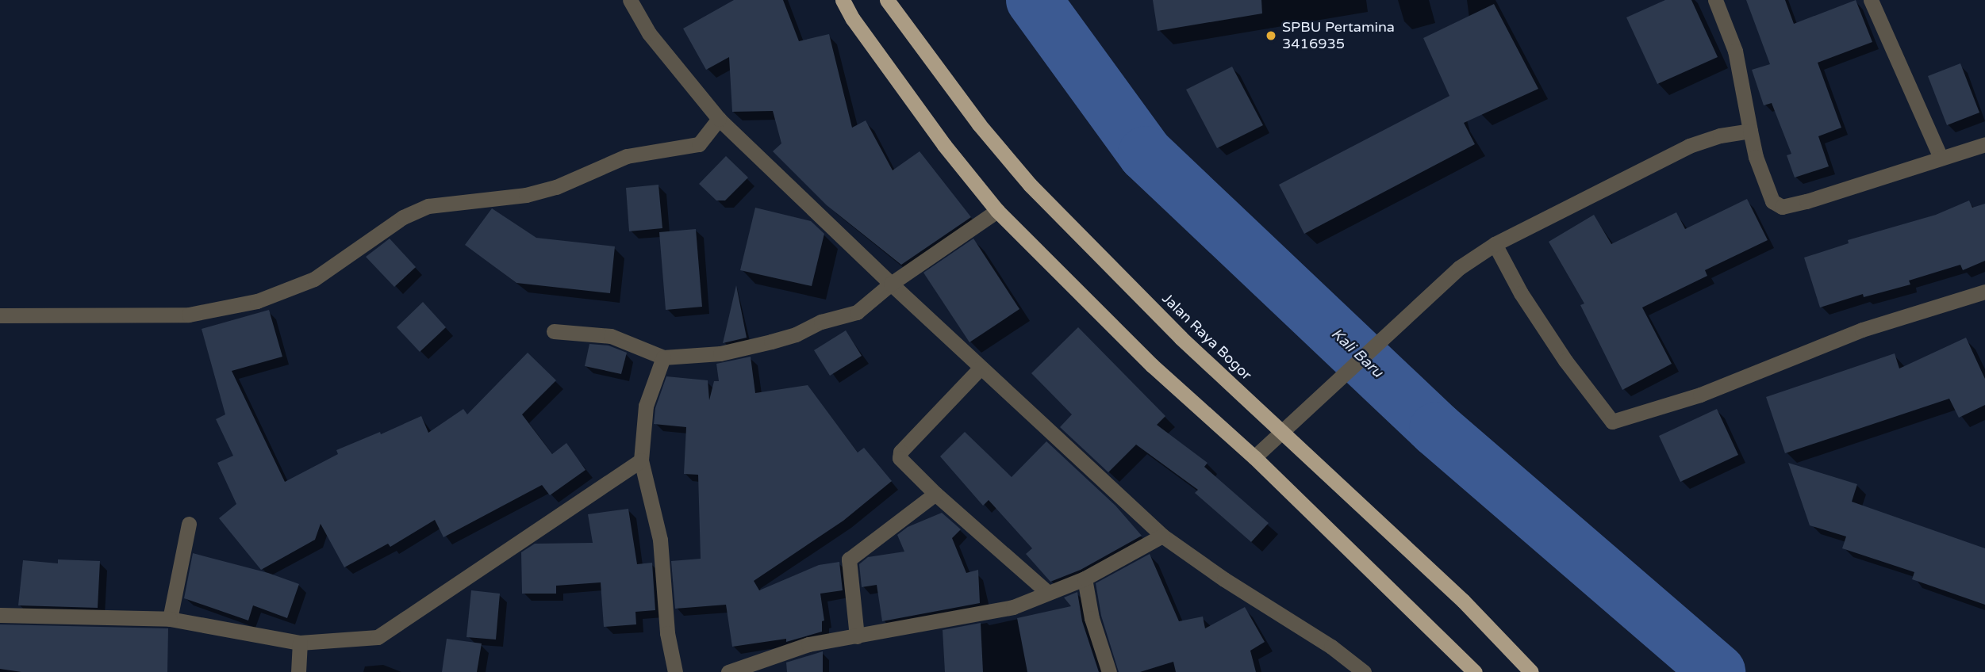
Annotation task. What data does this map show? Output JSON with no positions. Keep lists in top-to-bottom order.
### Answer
{
  "streets": {
    "highway": ["Jalan Raya Bogor"]
  },
  "water": ["Kali Baru"],
  "places": ["SPBU Pertamina 3416935"]
}
